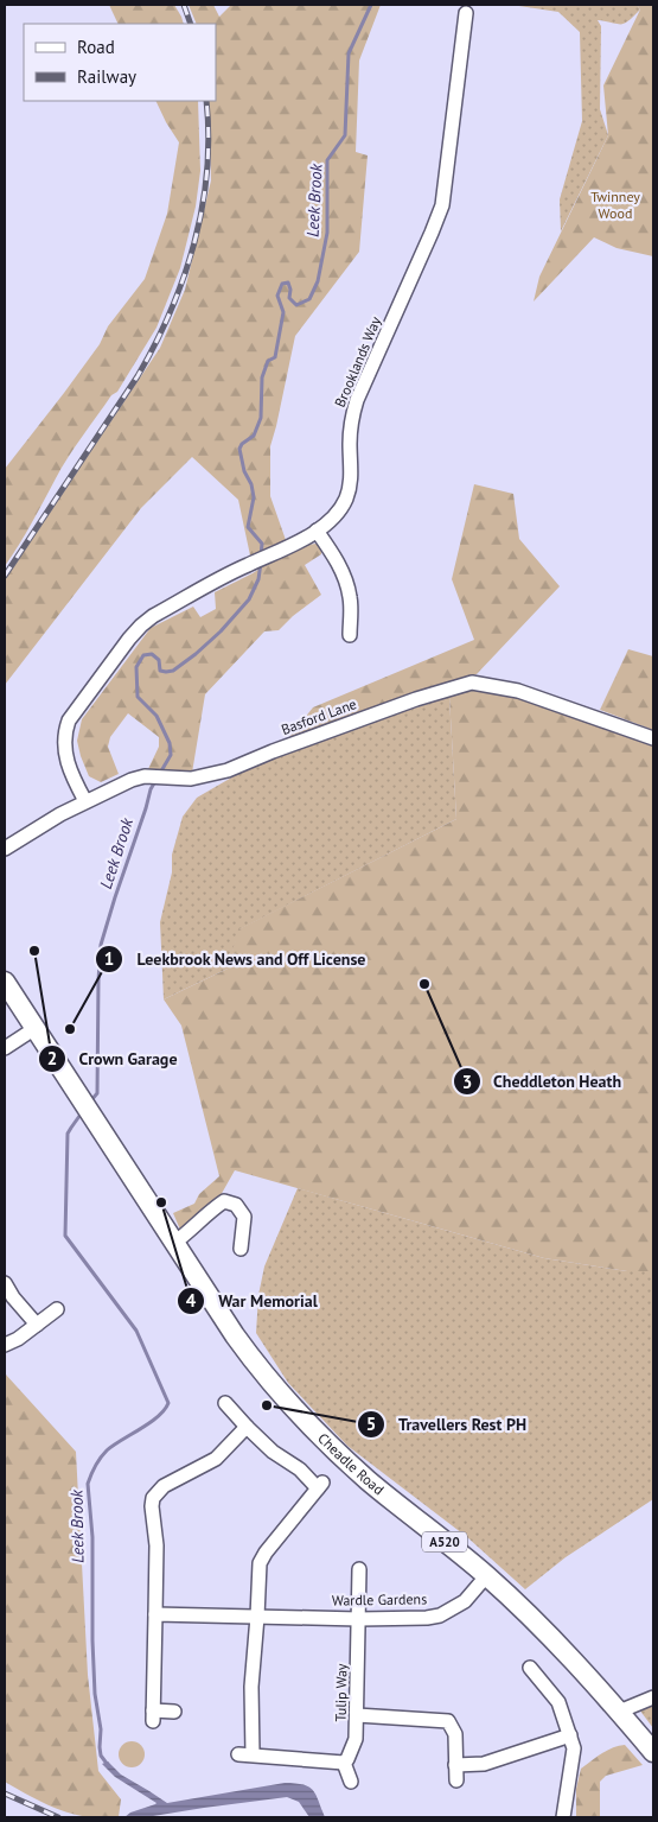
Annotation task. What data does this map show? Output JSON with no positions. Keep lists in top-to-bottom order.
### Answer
{
  "streets": {
    "highway": ["Cheadle Road", "A520"],
    "street": [
      "Brooklands Way",
      "Basford Lane",
      "Wardle Gardens",
      "Tulip Way"
    ]
  },
  "crossings": [
    ["Brooklands Way", "Basford Lane"],
    ["Cheadle Road", "Wardle Gardens"],
    ["Wardle Gardens", "Tulip Way"]
  ],
  "water": ["Leek Brook"],
  "parks": ["Twinney Wood"],
  "places": [
    "Crown Garage",
    "Cheddleton Heath",
    "Leekbrook News and Off License",
    "War Memorial",
    "Travellers Rest PH"
  ],
  "legend": ["Road", "Railway"]
}
